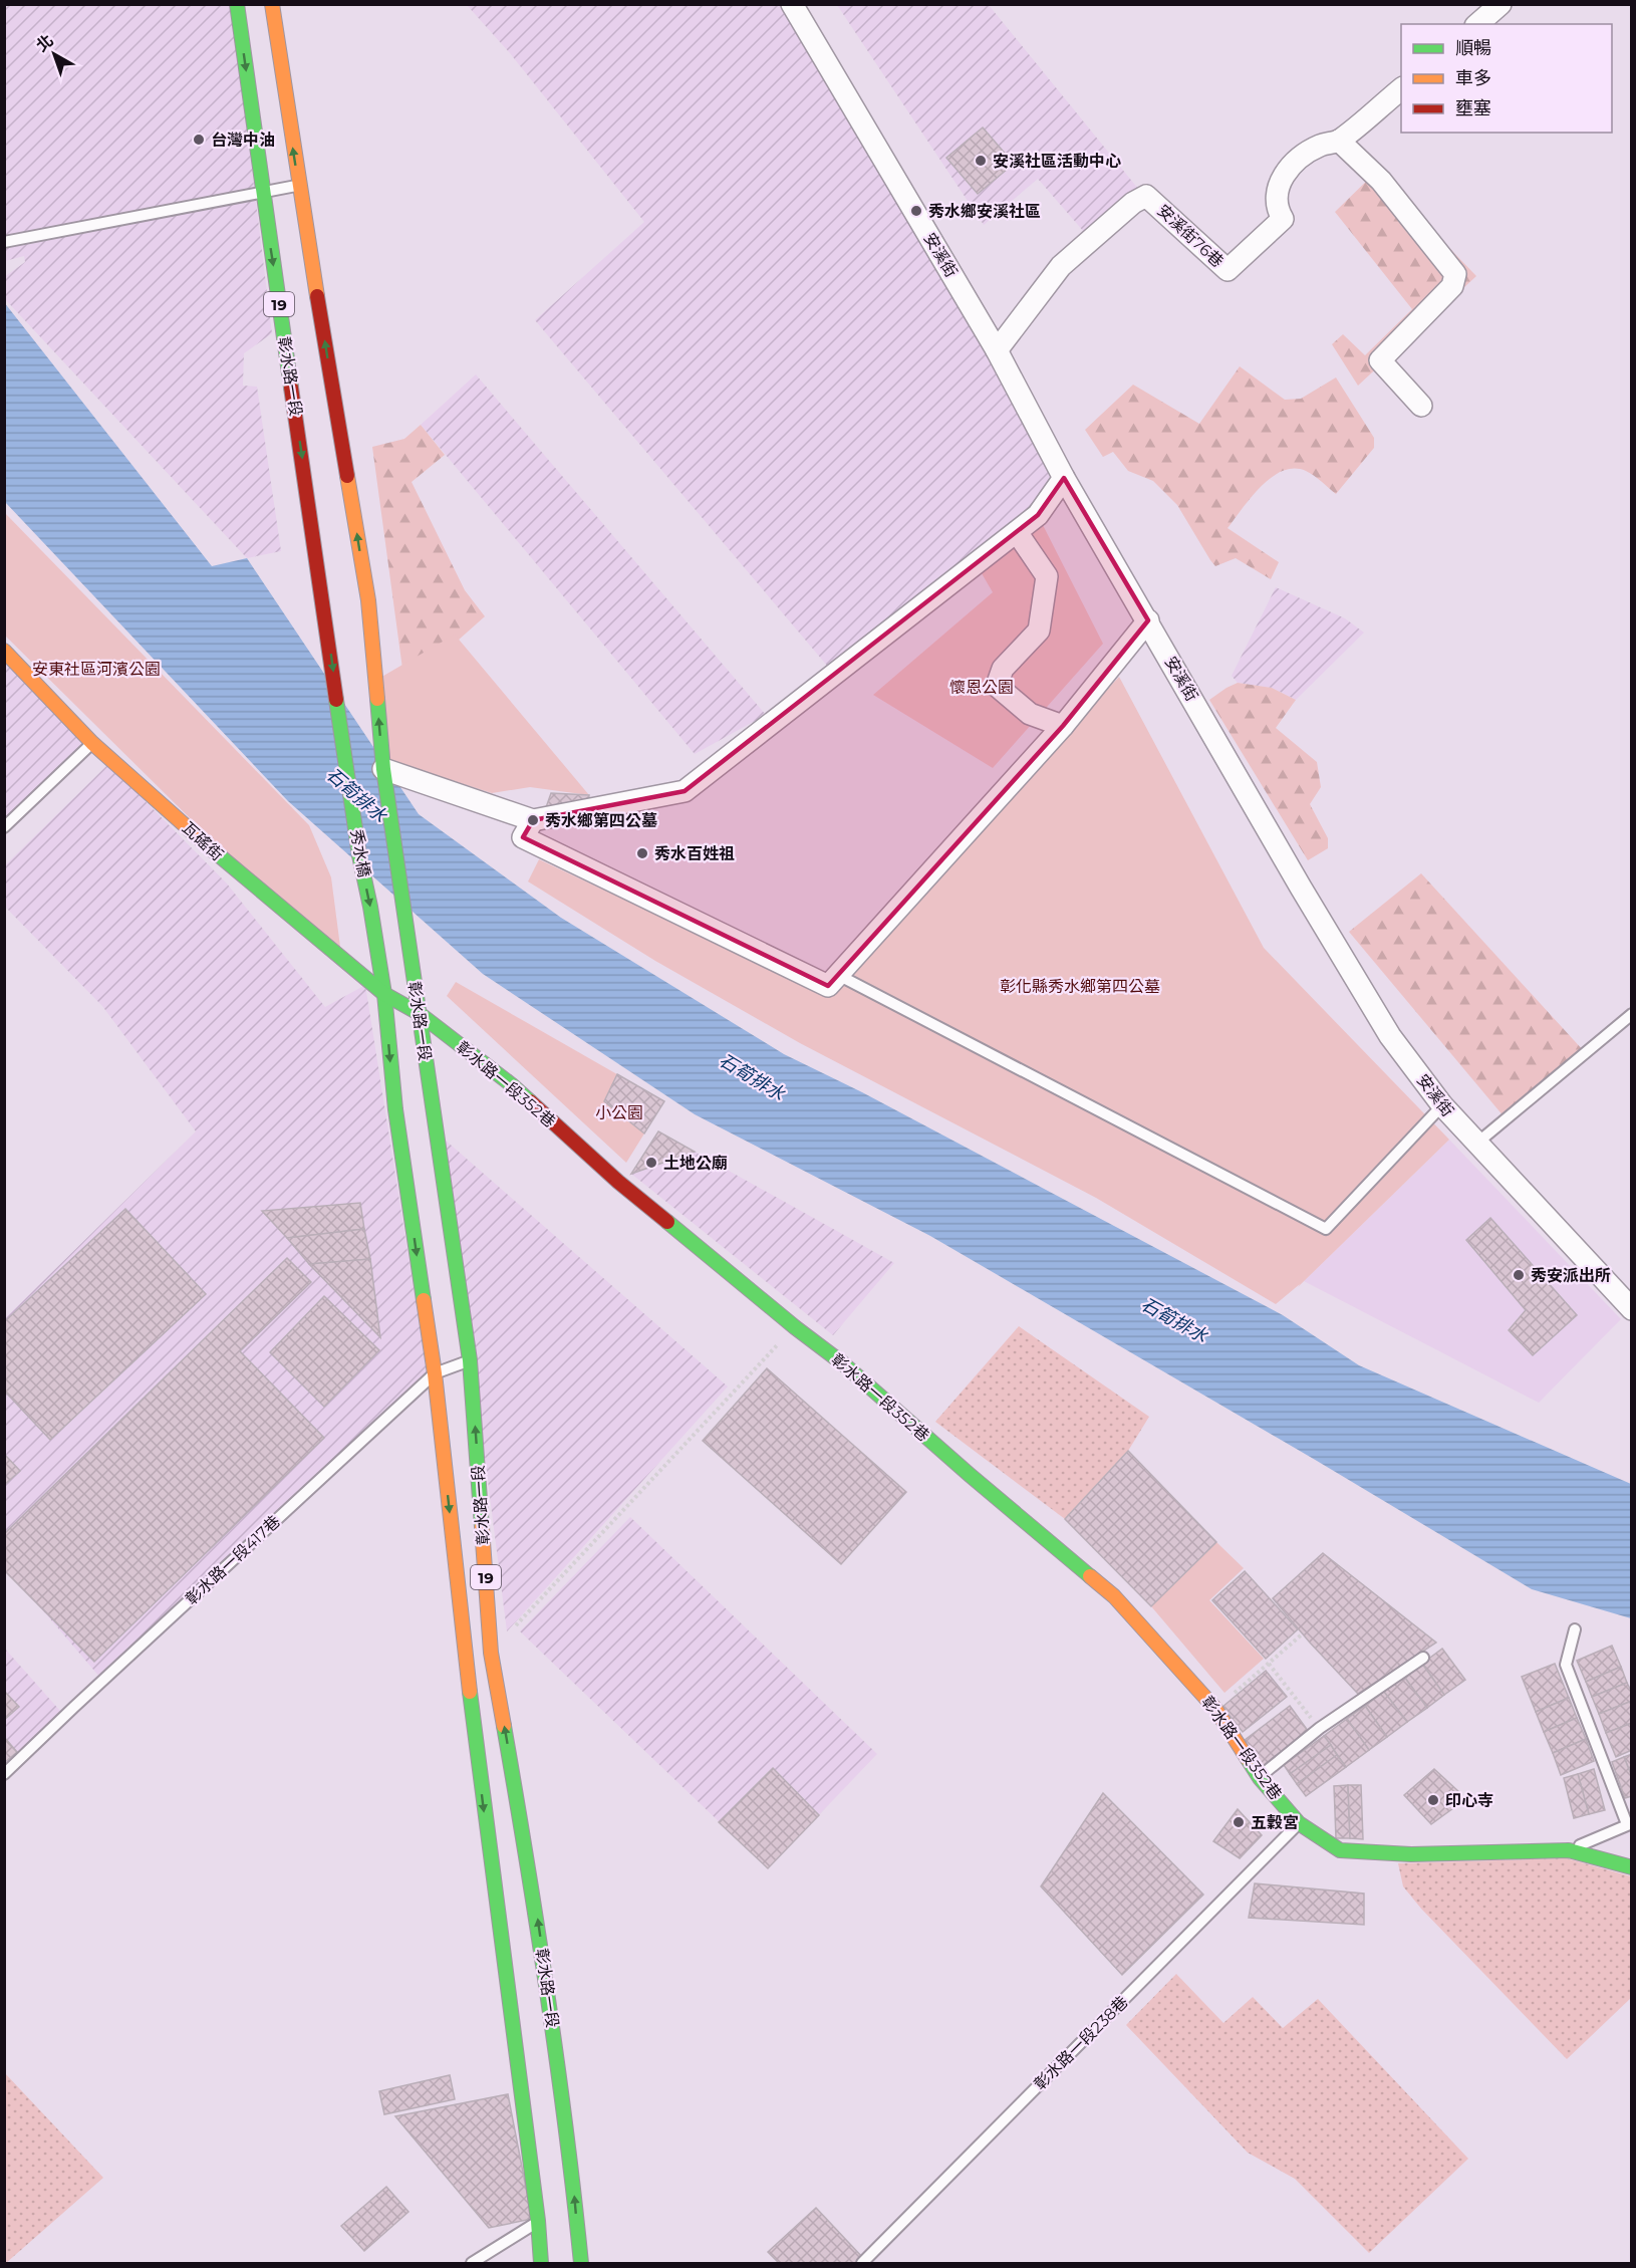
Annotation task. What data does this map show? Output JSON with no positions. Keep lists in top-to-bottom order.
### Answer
{
  "streets": {
    "main road": [
      "19",
      "彰水路一段",
      "瓦磘街",
      "秀水橋",
      "彰水路一段352巷"
    ],
    "street": ["安溪街76巷", "安溪街"],
    "lane": ["彰水路一段417巷", "彰水路一段238巷"]
  },
  "crossings": [
    ["安溪街76巷", "安溪街"],
    ["19", "秀水橋"],
    ["彰水路一段", "瓦磘街"],
    ["彰水路一段", "秀水橋"],
    ["彰水路一段", "彰水路一段352巷"],
    ["彰水路一段", "彰水路一段417巷"],
    ["瓦磘街", "秀水橋"],
    ["瓦磘街", "彰水路一段352巷"],
    ["彰水路一段352巷", "彰水路一段238巷"]
  ],
  "water": ["石筍排水"],
  "parks": [
    "安東社區河濱公園",
    "懷恩公園",
    "彰化縣秀水鄉第四公墓",
    "小公園"
  ],
  "places": [
    "台灣中油",
    "安溪社區活動中心",
    "秀水鄉安溪社區",
    "秀水鄉第四公墓",
    "秀水百姓祖",
    "土地公廟",
    "秀安派出所",
    "印心寺",
    "五穀宮"
  ],
  "legend": ["順暢", "車多", "壅塞"],
  "north": "top left"
}
